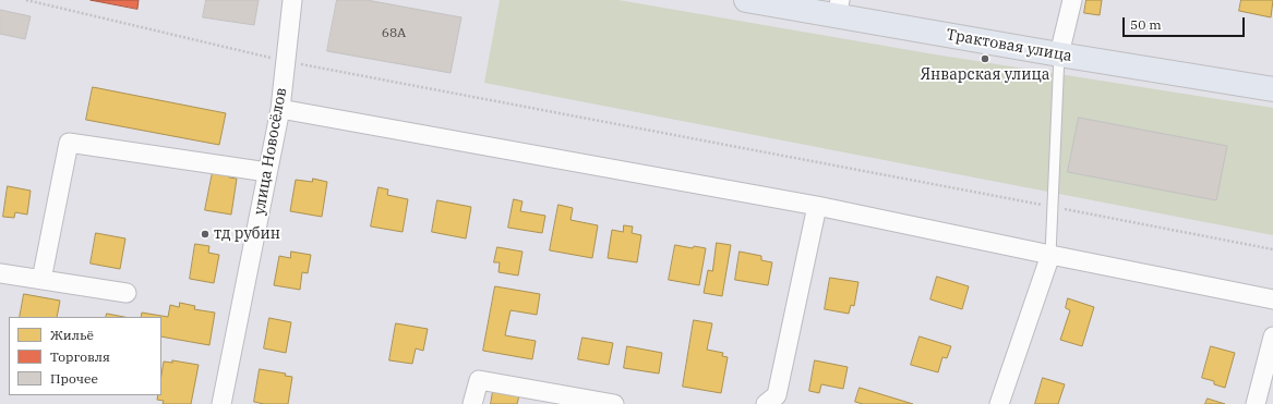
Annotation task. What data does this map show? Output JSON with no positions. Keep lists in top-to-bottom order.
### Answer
{
  "streets": {
    "main road": ["Трактовая улица"],
    "street": ["улица Новосёлов"]
  },
  "places": ["Январская улица", "тд рубин"],
  "house_numbers": ["68А"],
  "legend": ["Жильё", "Торговля", "Прочее"],
  "scale_bar": "50 m"
}
